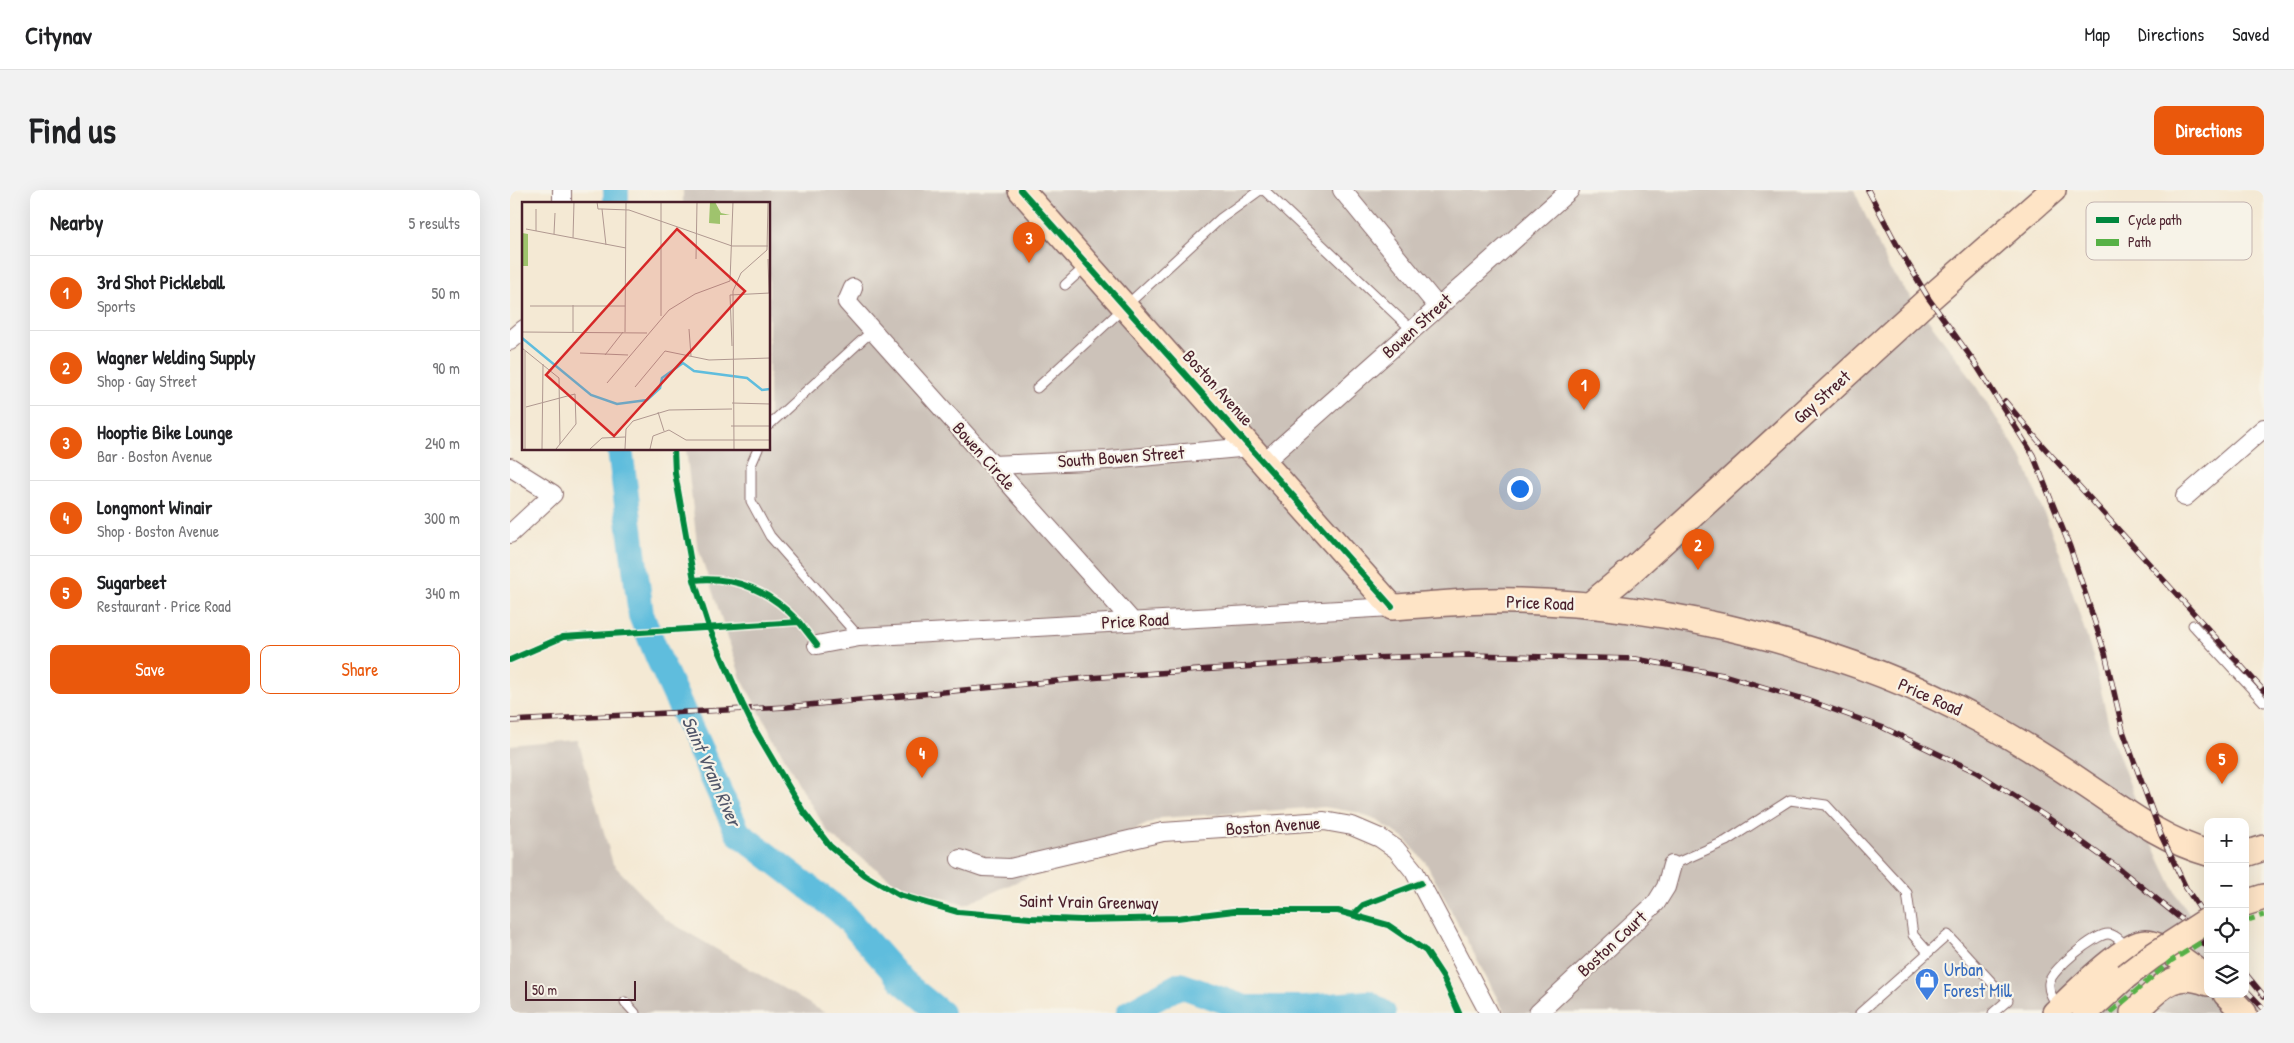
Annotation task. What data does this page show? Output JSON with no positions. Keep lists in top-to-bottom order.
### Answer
{
  "streets": {
    "street": [
      "Bowen Street",
      "Boston Avenue",
      "Gay Street",
      "Bowen Circle",
      "South Bowen Street",
      "Price Road",
      "Boston Court"
    ],
    "cycle path": ["Saint Vrain Greenway"]
  },
  "crossings": [
    ["Bowen Street", "Boston Avenue"],
    ["Bowen Street", "South Bowen Street"],
    ["Boston Avenue", "South Bowen Street"],
    ["Boston Avenue", "Price Road"],
    ["Gay Street", "Price Road"],
    ["Bowen Circle", "South Bowen Street"],
    ["Bowen Circle", "Price Road"]
  ],
  "water": ["Saint Vrain River"],
  "places": {
    "shop": ["Urban Forest Mill"]
  },
  "legend": ["Cycle path", "Path"],
  "scale_bar": "50 m",
  "page": {
    "header": "Citynav",
    "nav": ["Map", "Directions", "Saved"],
    "buttons": [
      "Directions",
      ["Save", "Share"]
    ],
    "title": "Find us",
    "heading": ["Nearby", "5 results"],
    "pins": [
      "3",
      "1",
      "2",
      "4",
      "5"
    ],
    "list": [
      {
        "mark": "1",
        "name": "3rd Shot Pickleball",
        "note": "Sports",
        "value": "50 m"
      },
      {
        "mark": "2",
        "name": "Wagner Welding Supply",
        "note": "Shop · Gay Street",
        "value": "90 m"
      },
      {
        "mark": "3",
        "name": "Hooptie Bike Lounge",
        "note": "Bar · Boston Avenue",
        "value": "240 m"
      },
      {
        "mark": "4",
        "name": "Longmont Winair",
        "note": "Shop · Boston Avenue",
        "value": "300 m"
      },
      {
        "mark": "5",
        "name": "Sugarbeet",
        "note": "Restaurant · Price Road",
        "value": "340 m"
      }
    ],
    "map_buttons": ["+", "−"],
    "scale": "50 m"
  }
}
